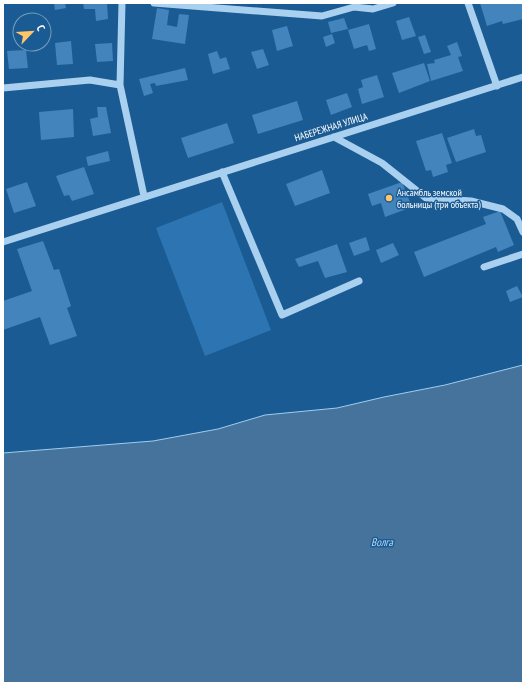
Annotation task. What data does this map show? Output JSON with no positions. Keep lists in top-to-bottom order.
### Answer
{
  "streets": {
    "street": ["НАБЕРЕЖНАЯ УЛИЦА"]
  },
  "water": ["Волга"],
  "places": ["Ансамбль земской больницы (три объекта)"],
  "north": "top right"
}
